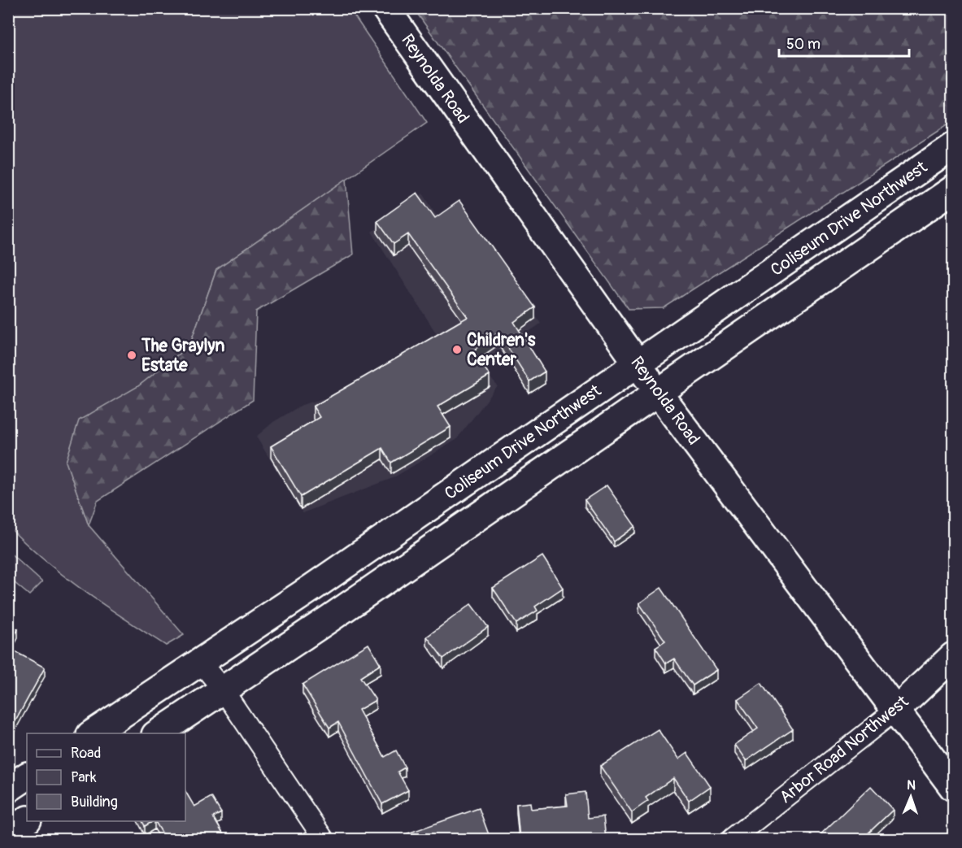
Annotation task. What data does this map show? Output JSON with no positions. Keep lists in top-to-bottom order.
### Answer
{
  "streets": {
    "main road": ["Reynolda Road", "Coliseum Drive Northwest", "Arbor Road Northwest"]
  },
  "crossings": [
    ["Reynolda Road", "Coliseum Drive Northwest"],
    ["Reynolda Road", "Arbor Road Northwest"]
  ],
  "places": ["Children's Center", "The Graylyn Estate"],
  "legend": ["Road", "Park", "Building"],
  "scale_bar": "50 m",
  "north": "top"
}
